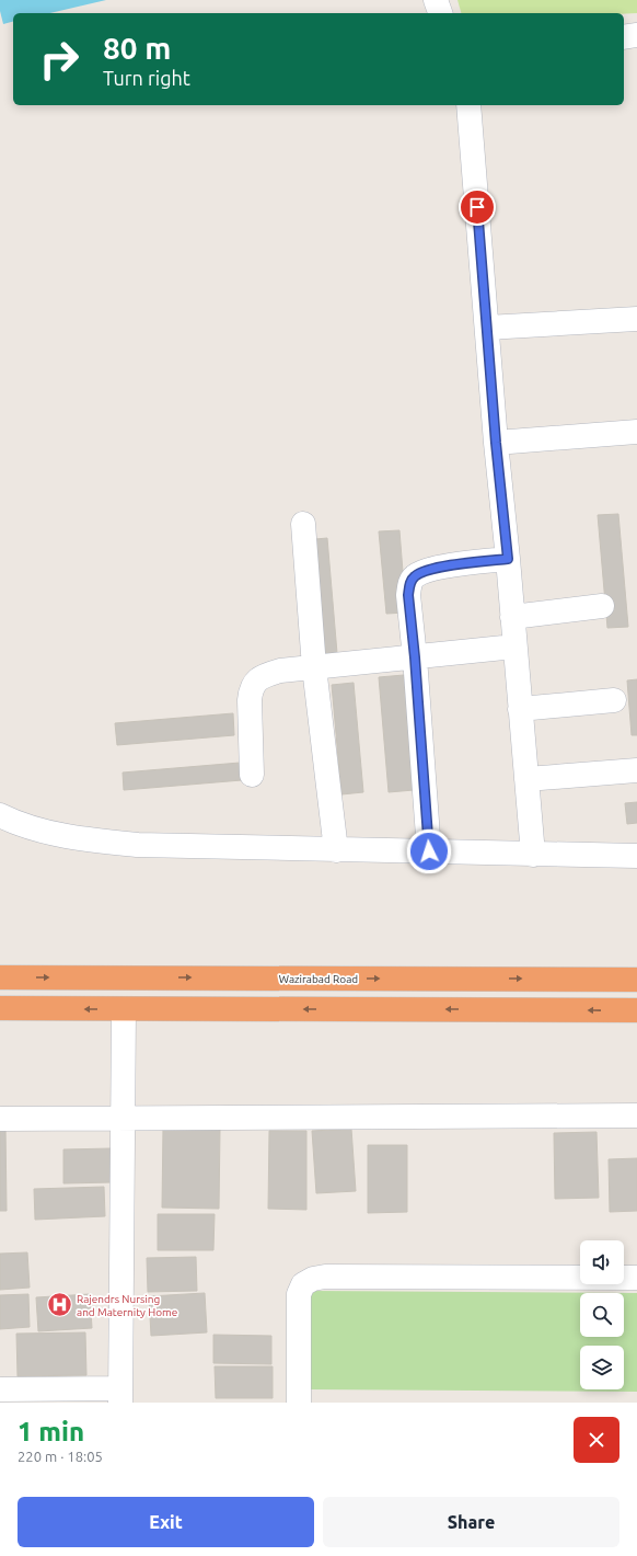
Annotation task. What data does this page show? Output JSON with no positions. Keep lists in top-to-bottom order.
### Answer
{
  "streets": {
    "highway": ["Wazirabad Road"]
  },
  "places": {
    "hospital": ["Rajendrs Nursing and Maternity Home"]
  },
  "page": {
    "turn": ["80 m", "Turn right"],
    "heading": ["1 min", "220 m · 18:05"],
    "buttons": ["Exit", "Share"]
  }
}
